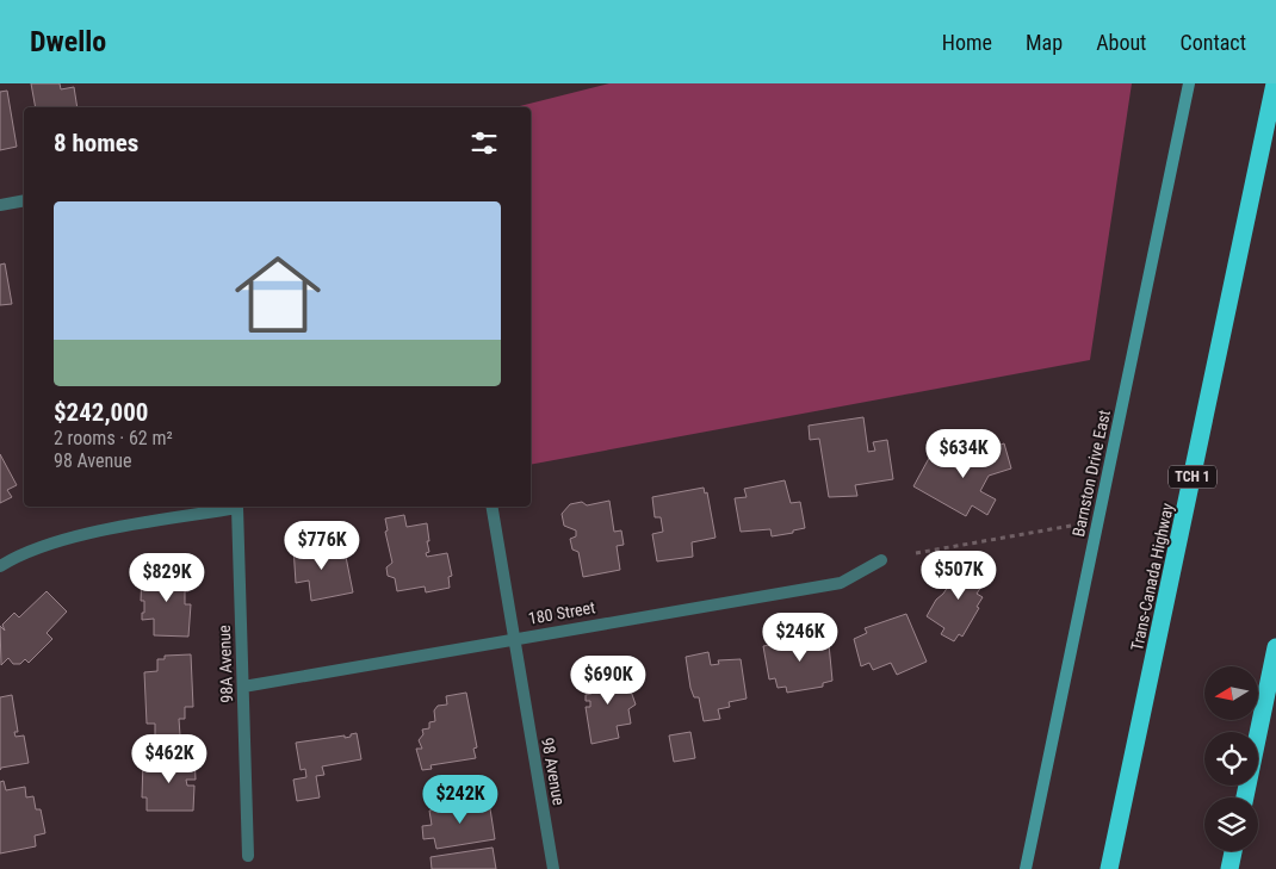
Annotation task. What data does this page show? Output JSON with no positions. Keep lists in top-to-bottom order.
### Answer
{
  "streets": {
    "highway": ["TCH 1", "Trans-Canada Highway"],
    "street": [
      "Barnston Drive East",
      "180 Street",
      "98A Avenue",
      "98 Avenue"
    ]
  },
  "crossings": [
    ["180 Street", "98A Avenue"],
    ["180 Street", "98 Avenue"]
  ],
  "north": "left",
  "page": {
    "header": "Dwello",
    "nav": [
      "Home",
      "Map",
      "About",
      "Contact"
    ],
    "heading": "8 homes",
    "list": [
      {
        "name": "$242,000",
        "note": "2 rooms · 62 m² · 98 Avenue"
      }
    ],
    "price": [
      "$634K",
      "$776K",
      "$507K",
      "$829K",
      "$246K",
      "$690K",
      "$462K",
      "$242K"
    ]
  }
}
